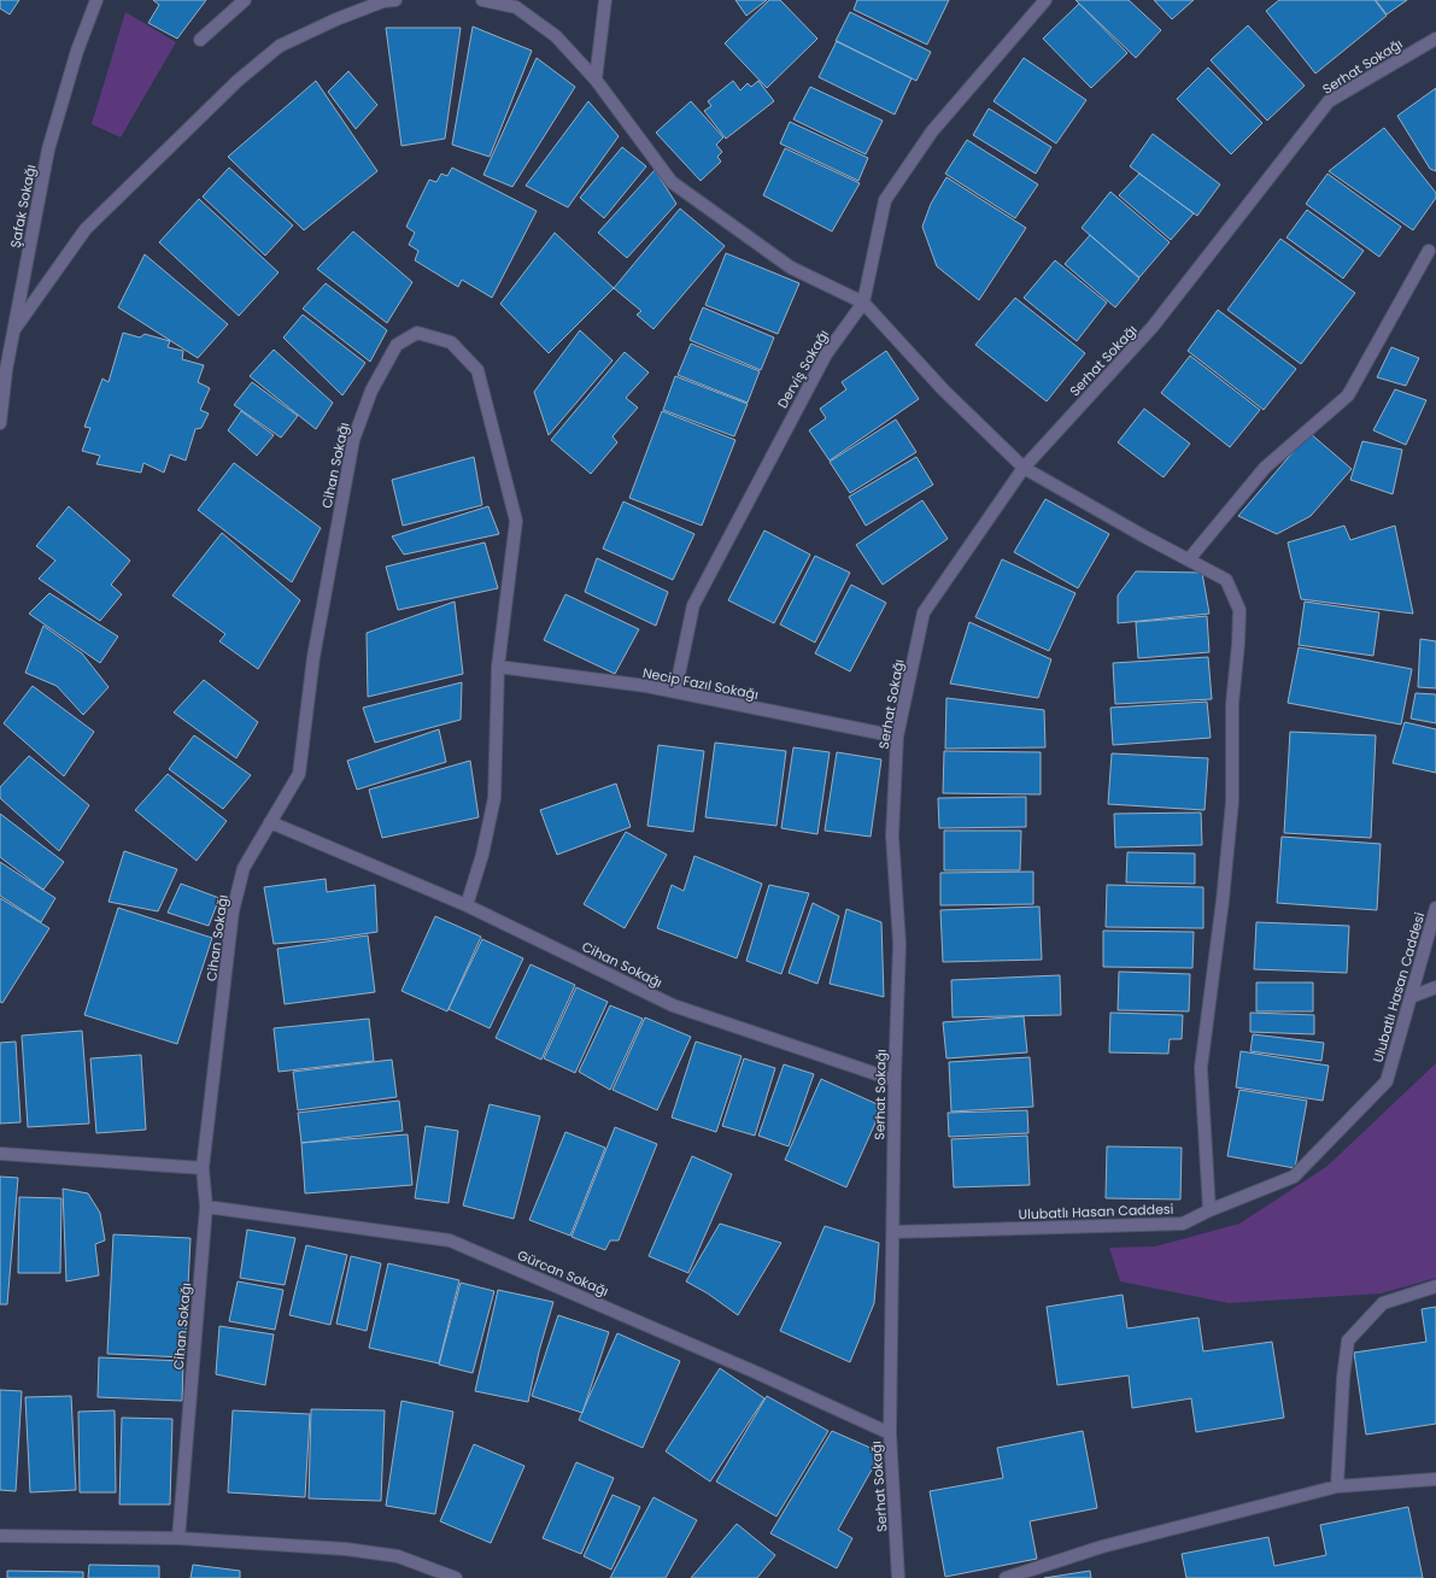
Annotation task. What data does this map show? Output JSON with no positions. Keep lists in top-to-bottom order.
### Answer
{
  "streets": {
    "street": [
      "Serhat Sokağı",
      "Şafak Sokağı",
      "Derviş Sokağı",
      "Cihan Sokağı",
      "Necip Fazıl Sokağı",
      "Ulubatlı Hasan Caddesi",
      "Gürcan Sokağı"
    ]
  },
  "crossings": [
    ["Serhat Sokağı", "Cihan Sokağı"],
    ["Serhat Sokağı", "Necip Fazıl Sokağı"],
    ["Serhat Sokağı", "Ulubatlı Hasan Caddesi"],
    ["Serhat Sokağı", "Gürcan Sokağı"],
    ["Derviş Sokağı", "Necip Fazıl Sokağı"],
    ["Cihan Sokağı", "Necip Fazıl Sokağı"],
    ["Cihan Sokağı", "Gürcan Sokağı"]
  ]
}
